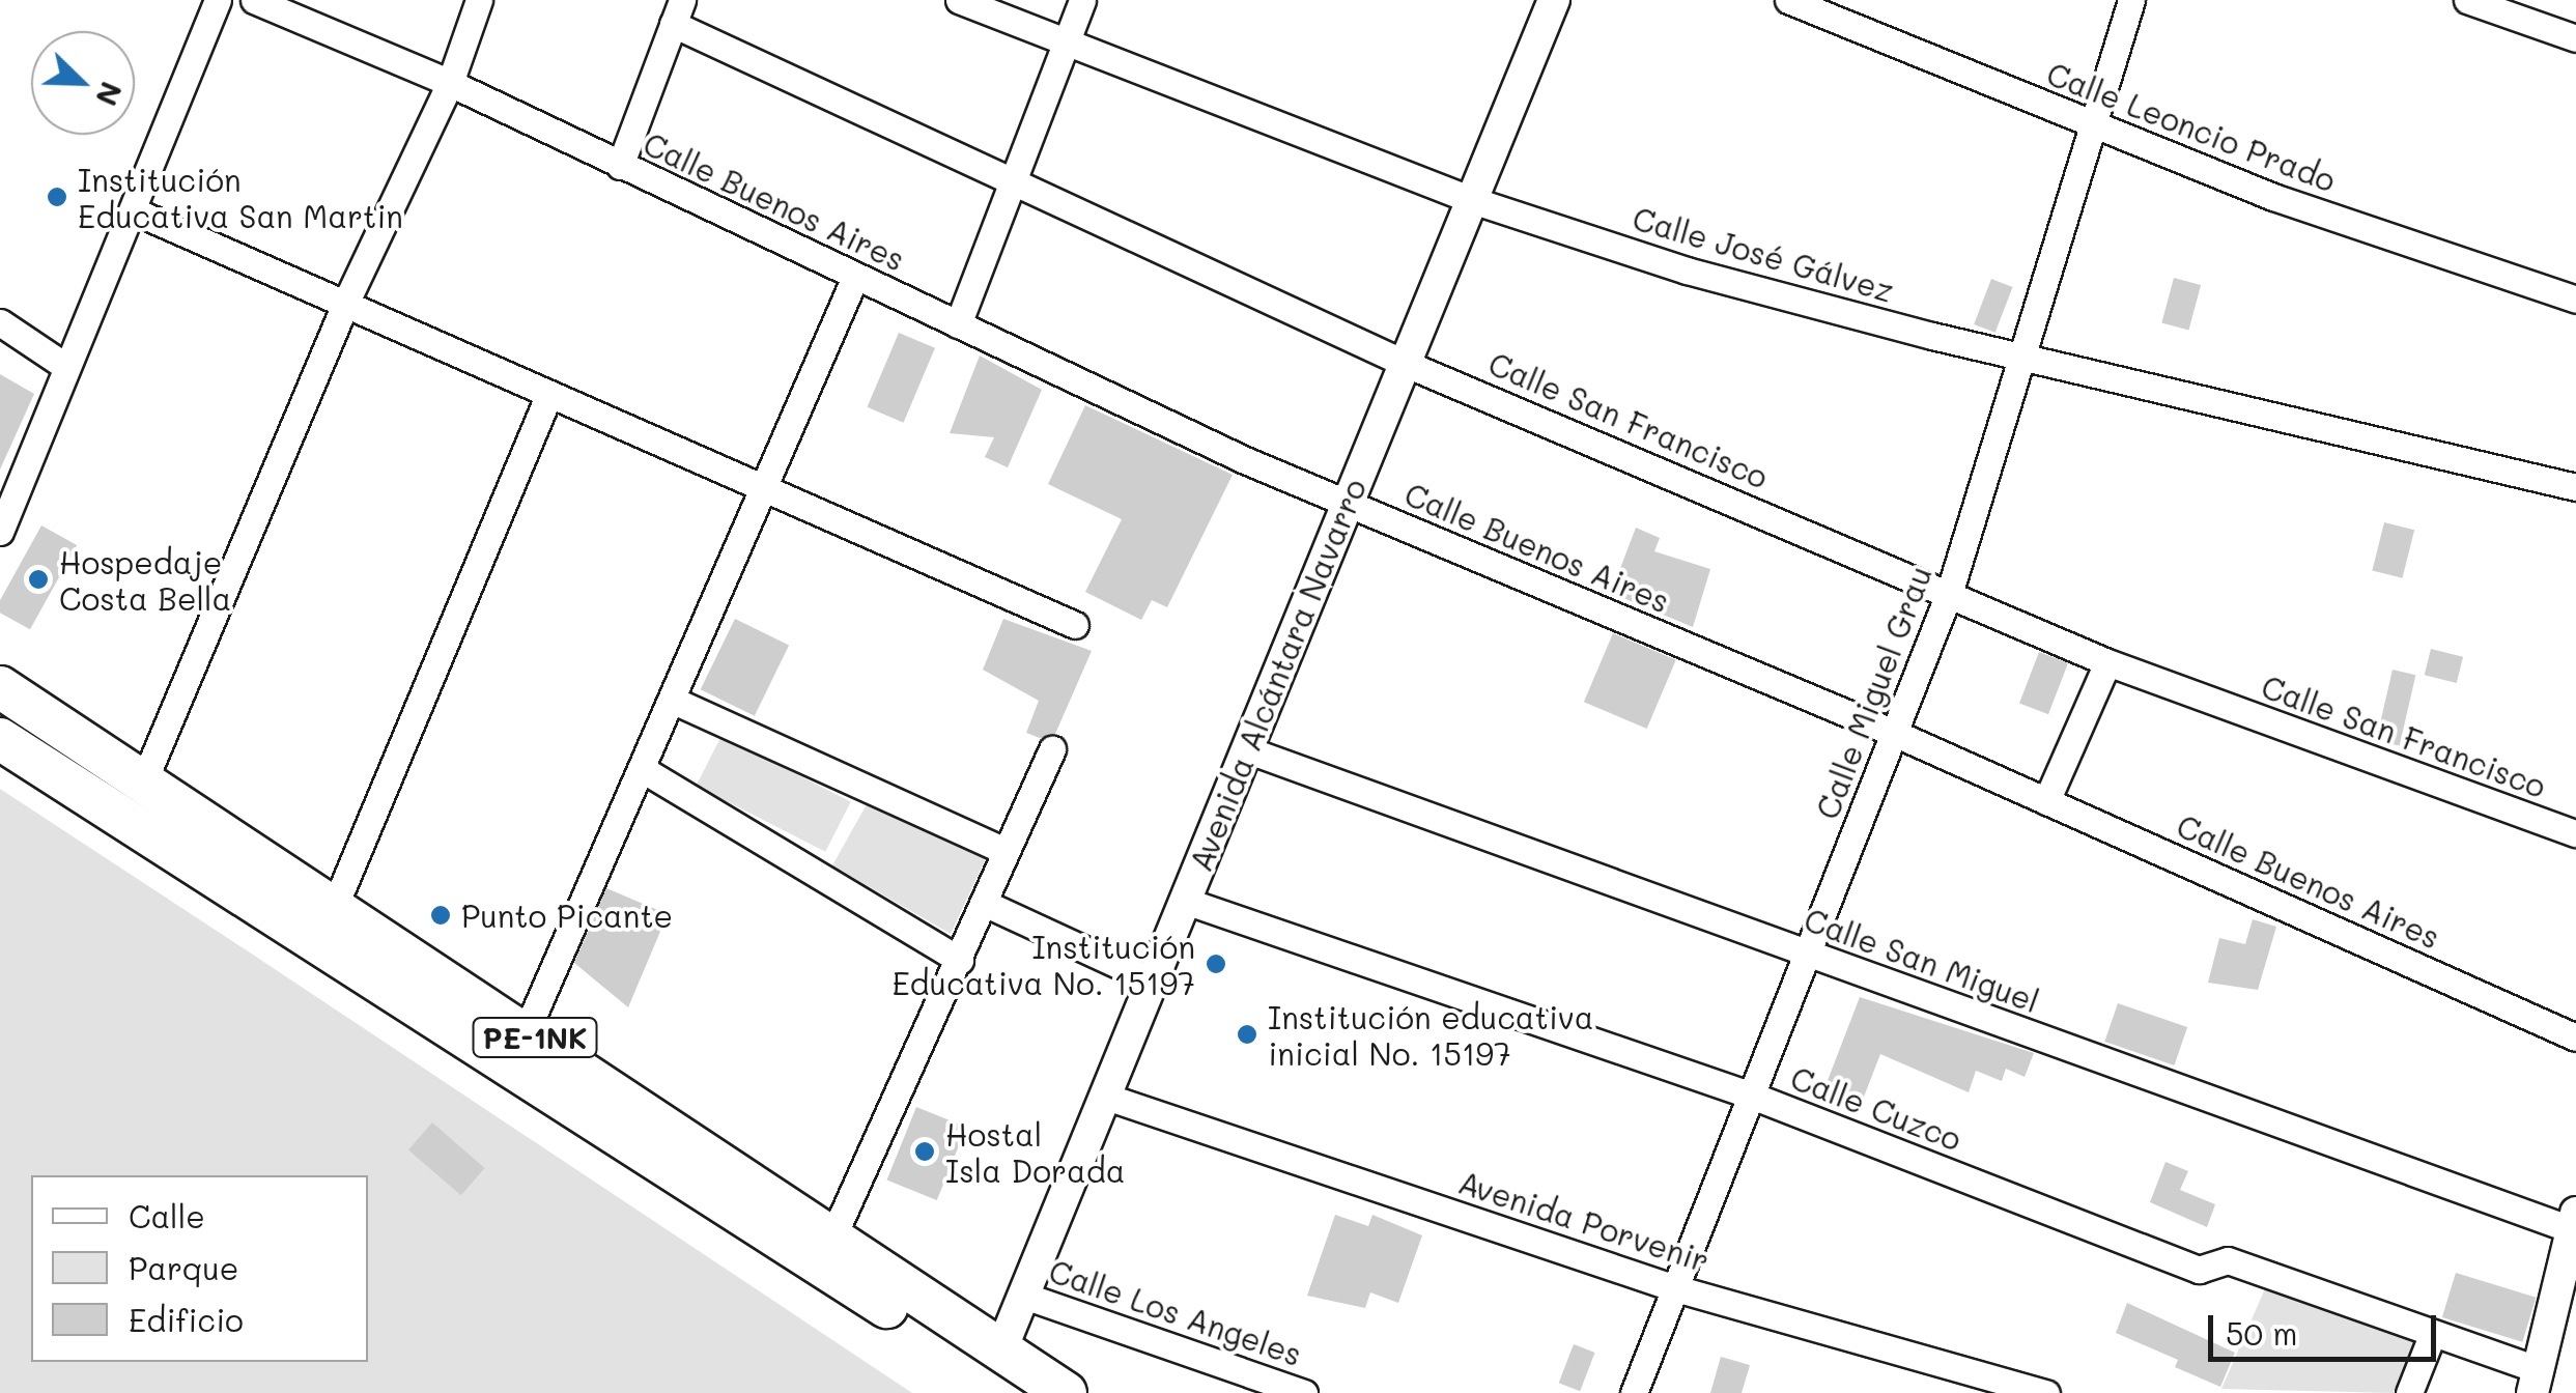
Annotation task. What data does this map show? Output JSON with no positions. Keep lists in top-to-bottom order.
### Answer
{
  "streets": {
    "main road": ["PE-1NK"],
    "street": [
      "Calle Leoncio Prado",
      "Calle Buenos Aires",
      "Calle José Gálvez",
      "Calle San Francisco",
      "Avenida Alcántara Navarro",
      "Calle Miguel Grau",
      "Calle San Miguel",
      "Calle Cuzco",
      "Avenida Porvenir",
      "Calle Los Angeles"
    ]
  },
  "crossings": [
    ["Calle Leoncio Prado", "Calle Miguel Grau"],
    ["Calle Buenos Aires", "Avenida Alcántara Navarro"],
    ["Calle Buenos Aires", "Calle Miguel Grau"],
    ["Calle José Gálvez", "Avenida Alcántara Navarro"],
    ["Calle José Gálvez", "Calle Miguel Grau"],
    ["Calle San Francisco", "Avenida Alcántara Navarro"],
    ["Calle San Francisco", "Calle Miguel Grau"],
    ["Avenida Alcántara Navarro", "Calle San Miguel"],
    ["Avenida Alcántara Navarro", "PE-1NK"],
    ["Avenida Alcántara Navarro", "Calle Cuzco"],
    ["Avenida Alcántara Navarro", "Avenida Porvenir"],
    ["Avenida Alcántara Navarro", "Calle Los Angeles"],
    ["Calle Miguel Grau", "Calle San Miguel"],
    ["Calle Miguel Grau", "Calle Cuzco"],
    ["Calle Miguel Grau", "Avenida Porvenir"]
  ],
  "places": [
    "Institución Educativa San Martin",
    "Hospedaje Costa Bella",
    "Punto Picante",
    "Institución Educativa No. 15197",
    "Institución educativa inicial No. 15197",
    "Hostal Isla Dorada"
  ],
  "legend": ["Calle", "Parque", "Edificio"],
  "scale_bar": "50 m",
  "north": "bottom right"
}
